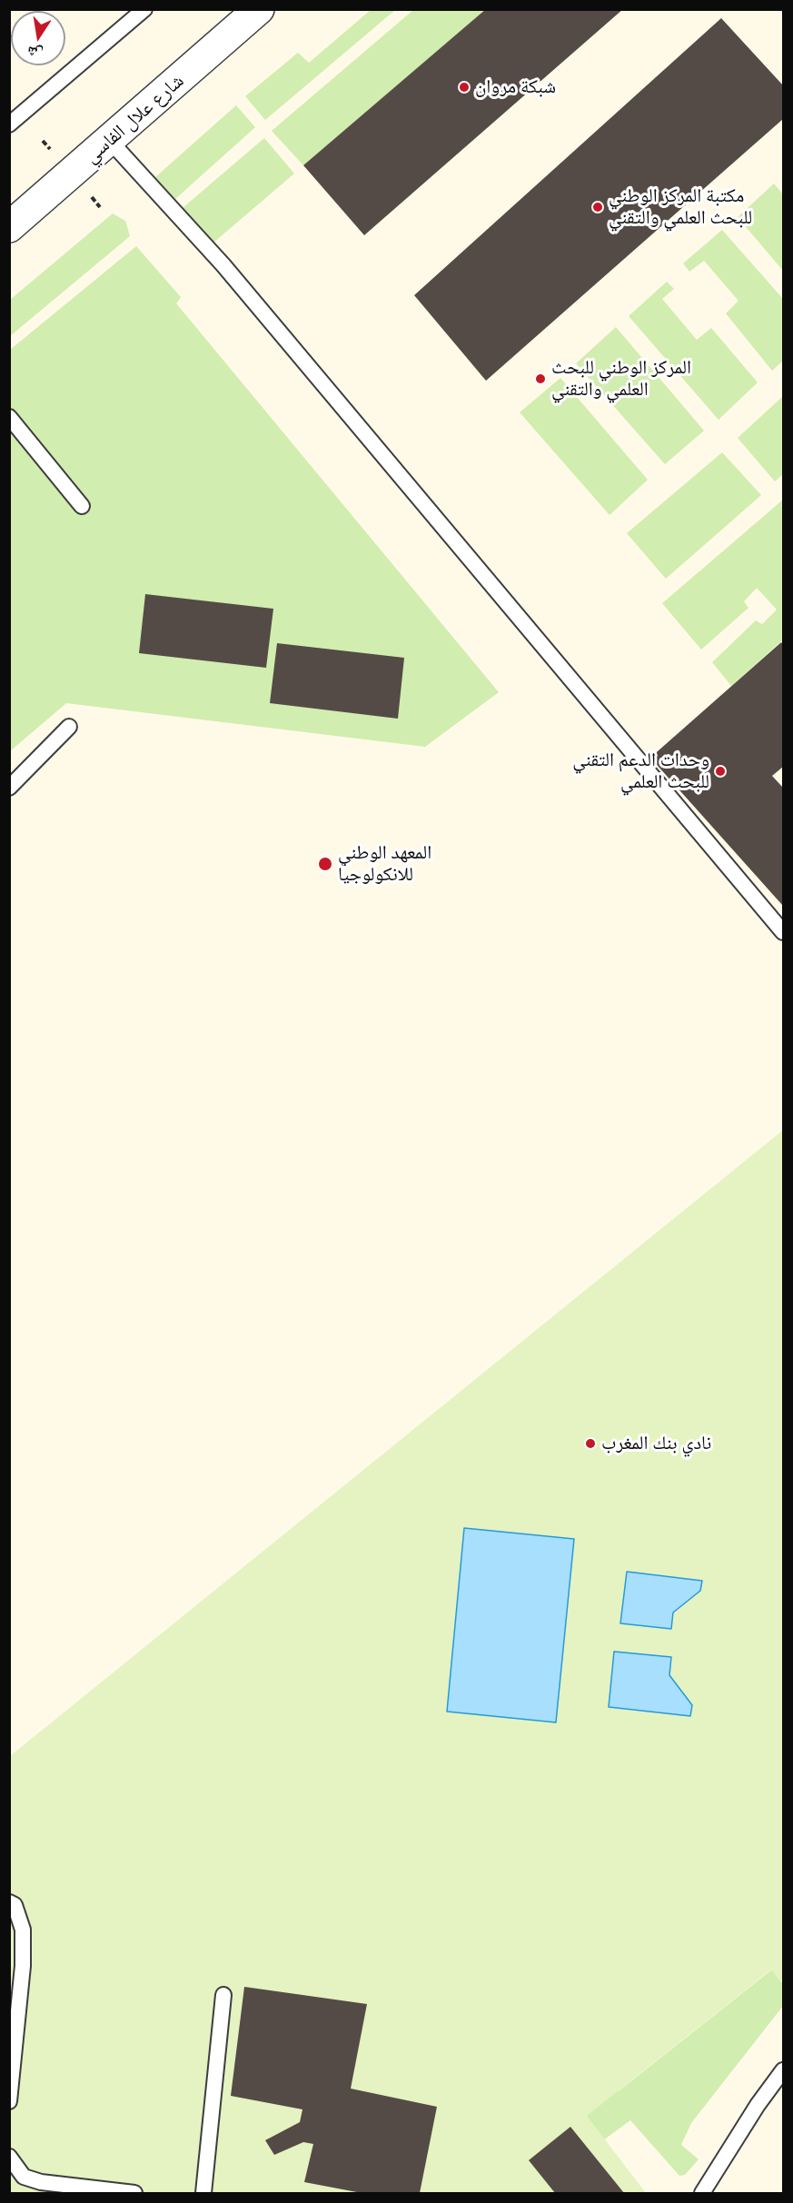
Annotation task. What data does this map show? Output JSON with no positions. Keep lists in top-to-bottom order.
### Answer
{
  "streets": {
    "street": ["شارع علال الفاسي"]
  },
  "places": [
    "شبكة مروان",
    "مكتبة المركز الوطني للبحث العلمي والتقني",
    "المركز الوطني للبحث العلمي والتقني",
    "وحدات الدعم التقني للبحث العلمي",
    "المعهد الوطني للانكولوجيا",
    "نادي بنك المغرب"
  ],
  "north": "bottom"
}
